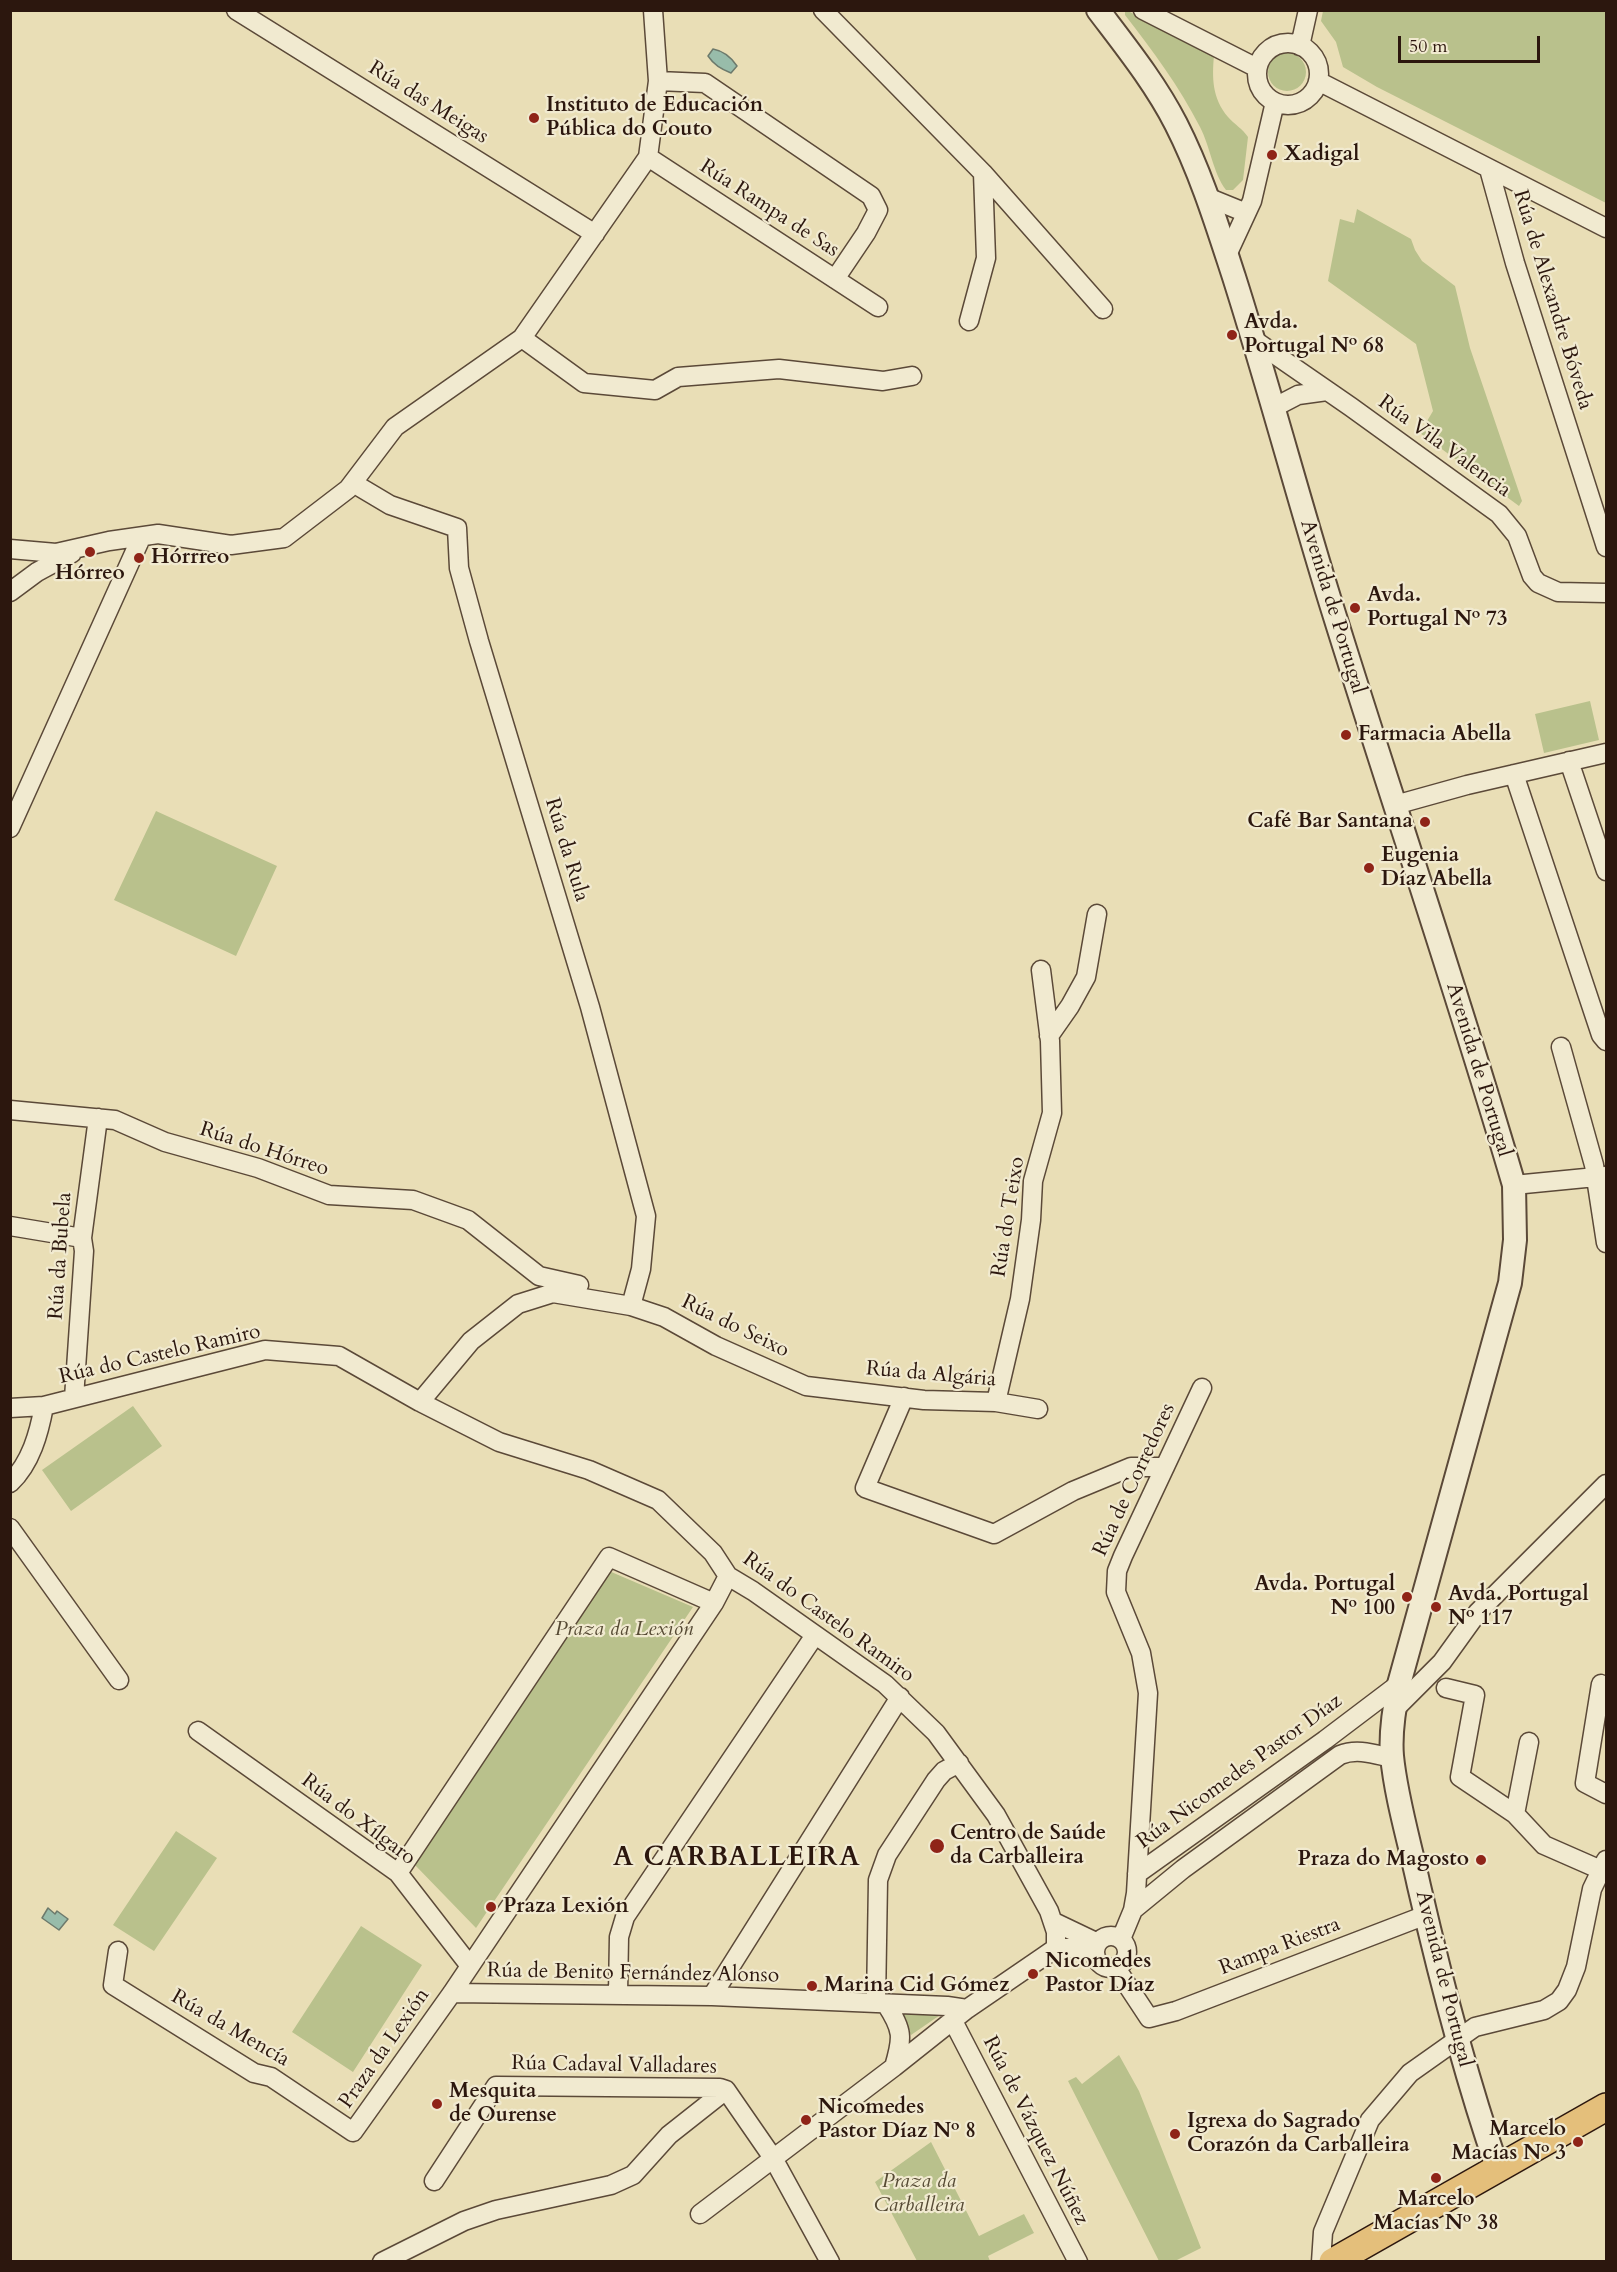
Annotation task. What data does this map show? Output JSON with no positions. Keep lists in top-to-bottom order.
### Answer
{
  "streets": {
    "street": [
      "Rúa das Meigas",
      "Rúa Rampa de Sas",
      "Rúa de Alexandre Bóveda",
      "Rúa Vila Valencia",
      "Avenida de Portugal",
      "Rúa da Rula",
      "Rúa do Hórreo",
      "Rúa do Teixo",
      "Rúa da Bubela",
      "Rúa do Seixo",
      "Rúa do Castelo Ramiro",
      "Rúa da Algária",
      "Rúa de Corredores",
      "Rúa Nicomedes Pastor Díaz",
      "Rúa do Xílgaro",
      "Rampa Riestra",
      "Rúa de Benito Fernández Alonso",
      "Rúa da Mencía",
      "Praza da Lexión",
      "Rúa Cadaval Valladares",
      "Rúa de Vázquez Núñez"
    ]
  },
  "crossings": [
    ["Rúa Vila Valencia", "Avenida de Portugal"],
    ["Avenida de Portugal", "Rúa Nicomedes Pastor Díaz"],
    ["Avenida de Portugal", "Rampa Riestra"],
    ["Rúa da Rula", "Rúa do Seixo"],
    ["Rúa do Hórreo", "Rúa da Bubela"],
    ["Rúa do Hórreo", "Rúa do Seixo"],
    ["Rúa do Teixo", "Rúa da Algária"],
    ["Rúa da Bubela", "Rúa do Castelo Ramiro"],
    ["Rúa do Seixo", "Rúa do Castelo Ramiro"],
    ["Rúa do Seixo", "Rúa da Algária"],
    ["Rúa do Castelo Ramiro", "Praza da Lexión"],
    ["Rúa de Corredores", "Rúa Nicomedes Pastor Díaz"],
    ["Rúa Nicomedes Pastor Díaz", "Rampa Riestra"],
    ["Rúa do Xílgaro", "Praza da Lexión"],
    ["Rúa de Benito Fernández Alonso", "Praza da Lexión"],
    ["Rúa da Mencía", "Praza da Lexión"]
  ],
  "districts": ["A CARBALLEIRA"],
  "parks": ["Praza da Lexión", "Praza da Carballeira"],
  "places": [
    "Instituto de Educación Pública do Couto",
    "Xadigal",
    "Avda. Portugal Nº 68",
    "Hórreo",
    "Hórrreo",
    "Avda. Portugal Nº 73",
    "Farmacia Abella",
    "Café Bar Santana",
    "Eugenia Díaz Abella",
    "Avda. Portugal Nº 100",
    "Avda. Portugal Nº 117",
    "Centro de Saúde da Carballeira",
    "Praza do Magosto",
    "Praza Lexión",
    "Nicomedes Pastor Díaz",
    "Marina Cid Gómez",
    "Mesquita de Ourense",
    "Nicomedes Pastor Díaz Nº 8",
    "Igrexa do Sagrado Corazón da Carballeira",
    "Marcelo Macías Nº 3",
    "Marcelo Macías Nº 38"
  ],
  "scale_bar": "50 m"
}
